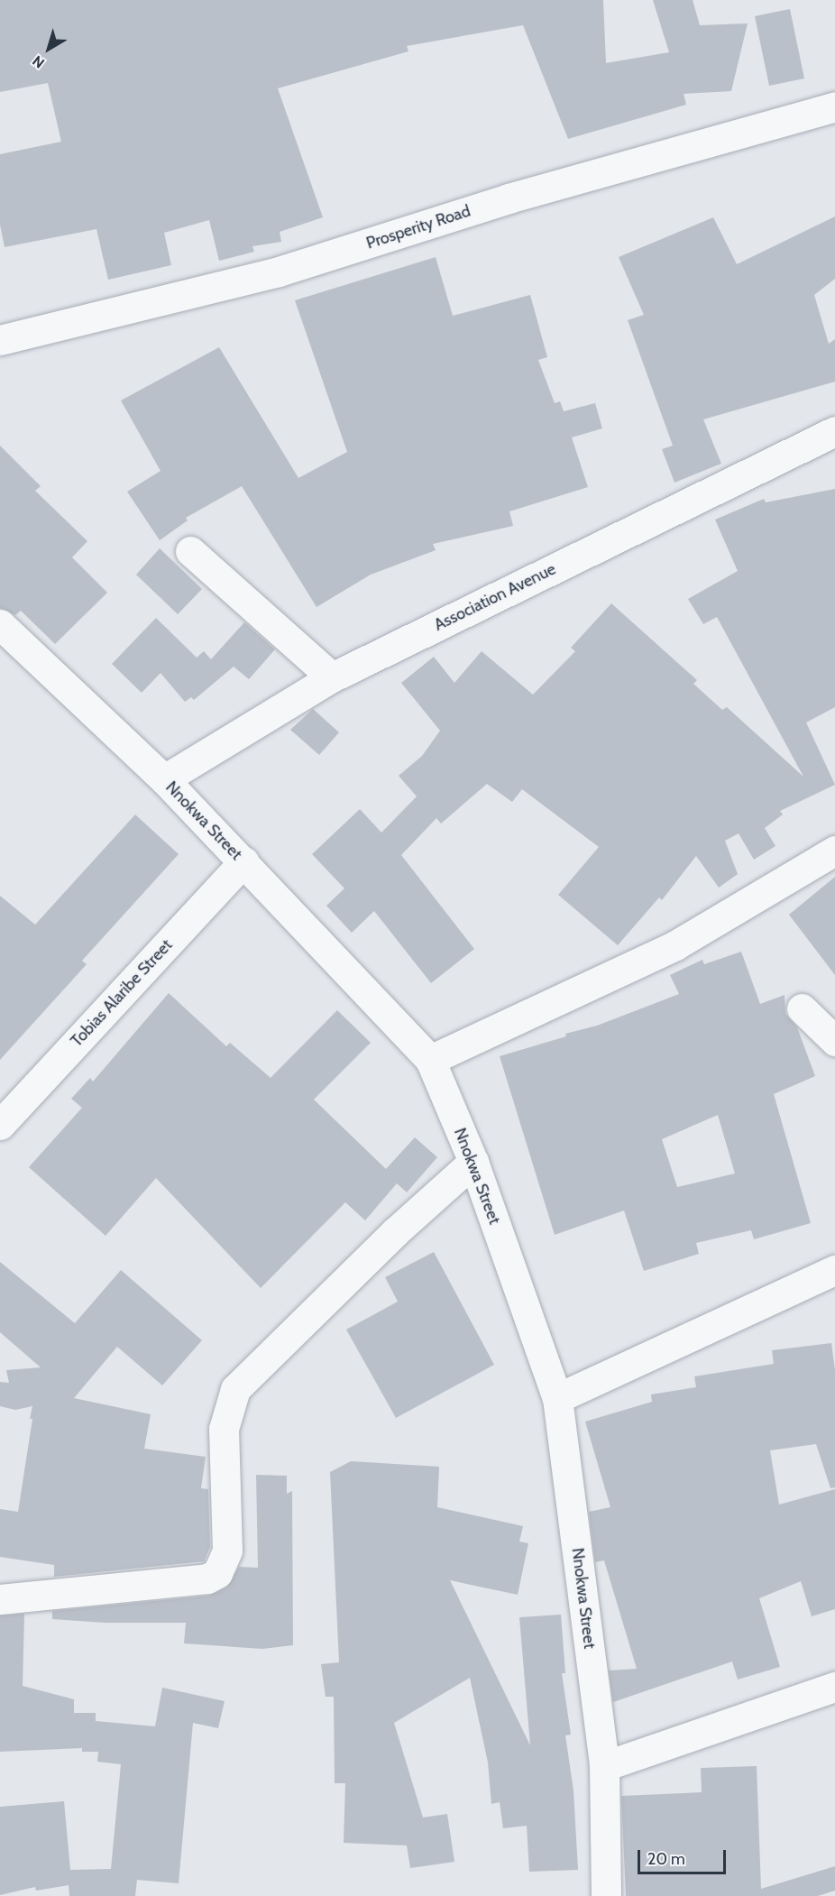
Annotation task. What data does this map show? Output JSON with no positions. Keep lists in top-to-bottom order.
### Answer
{
  "streets": {
    "street": [
      "Prosperity Road",
      "Association Avenue",
      "Nnokwa Street",
      "Tobias Alaribe Street"
    ]
  },
  "crossings": [
    ["Association Avenue", "Nnokwa Street"],
    ["Nnokwa Street", "Tobias Alaribe Street"]
  ],
  "scale_bar": "20 m",
  "north": "bottom left"
}
